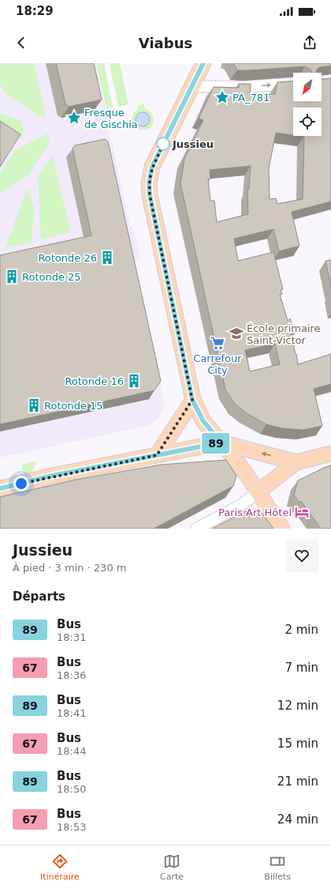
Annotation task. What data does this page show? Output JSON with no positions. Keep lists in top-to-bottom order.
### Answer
{
  "places": {
    "place": ["PA_781", "Fresque de Gischia"],
    "other": ["Jussieu"],
    "building": [
      "Rotonde 26",
      "Rotonde 25",
      "Rotonde 16",
      "Rotonde 15"
    ],
    "school or university": ["École primaire Saint-Victor"],
    "supermarket": ["Carrefour City"],
    "hotel": ["Paris Art Hôtel"]
  },
  "lines": ["bus line 89"],
  "north": "bottom left",
  "page": {
    "status": "18:29",
    "header": "Viabus",
    "on_map": "89",
    "heading": [
      ["Jussieu", "À pied · 3 min · 230 m"],
      "Départs"
    ],
    "list": [
      {
        "mark": "89",
        "name": "Bus",
        "note": "18:31",
        "value": "2 min"
      },
      {
        "mark": "67",
        "name": "Bus",
        "note": "18:36",
        "value": "7 min"
      },
      {
        "mark": "89",
        "name": "Bus",
        "note": "18:41",
        "value": "12 min"
      },
      {
        "mark": "67",
        "name": "Bus",
        "note": "18:44",
        "value": "15 min"
      },
      {
        "mark": "89",
        "name": "Bus",
        "note": "18:50",
        "value": "21 min"
      },
      {
        "mark": "67",
        "name": "Bus",
        "note": "18:53",
        "value": "24 min"
      }
    ],
    "tabs": ["Itinéraire", "Carte", "Billets"]
  }
}
